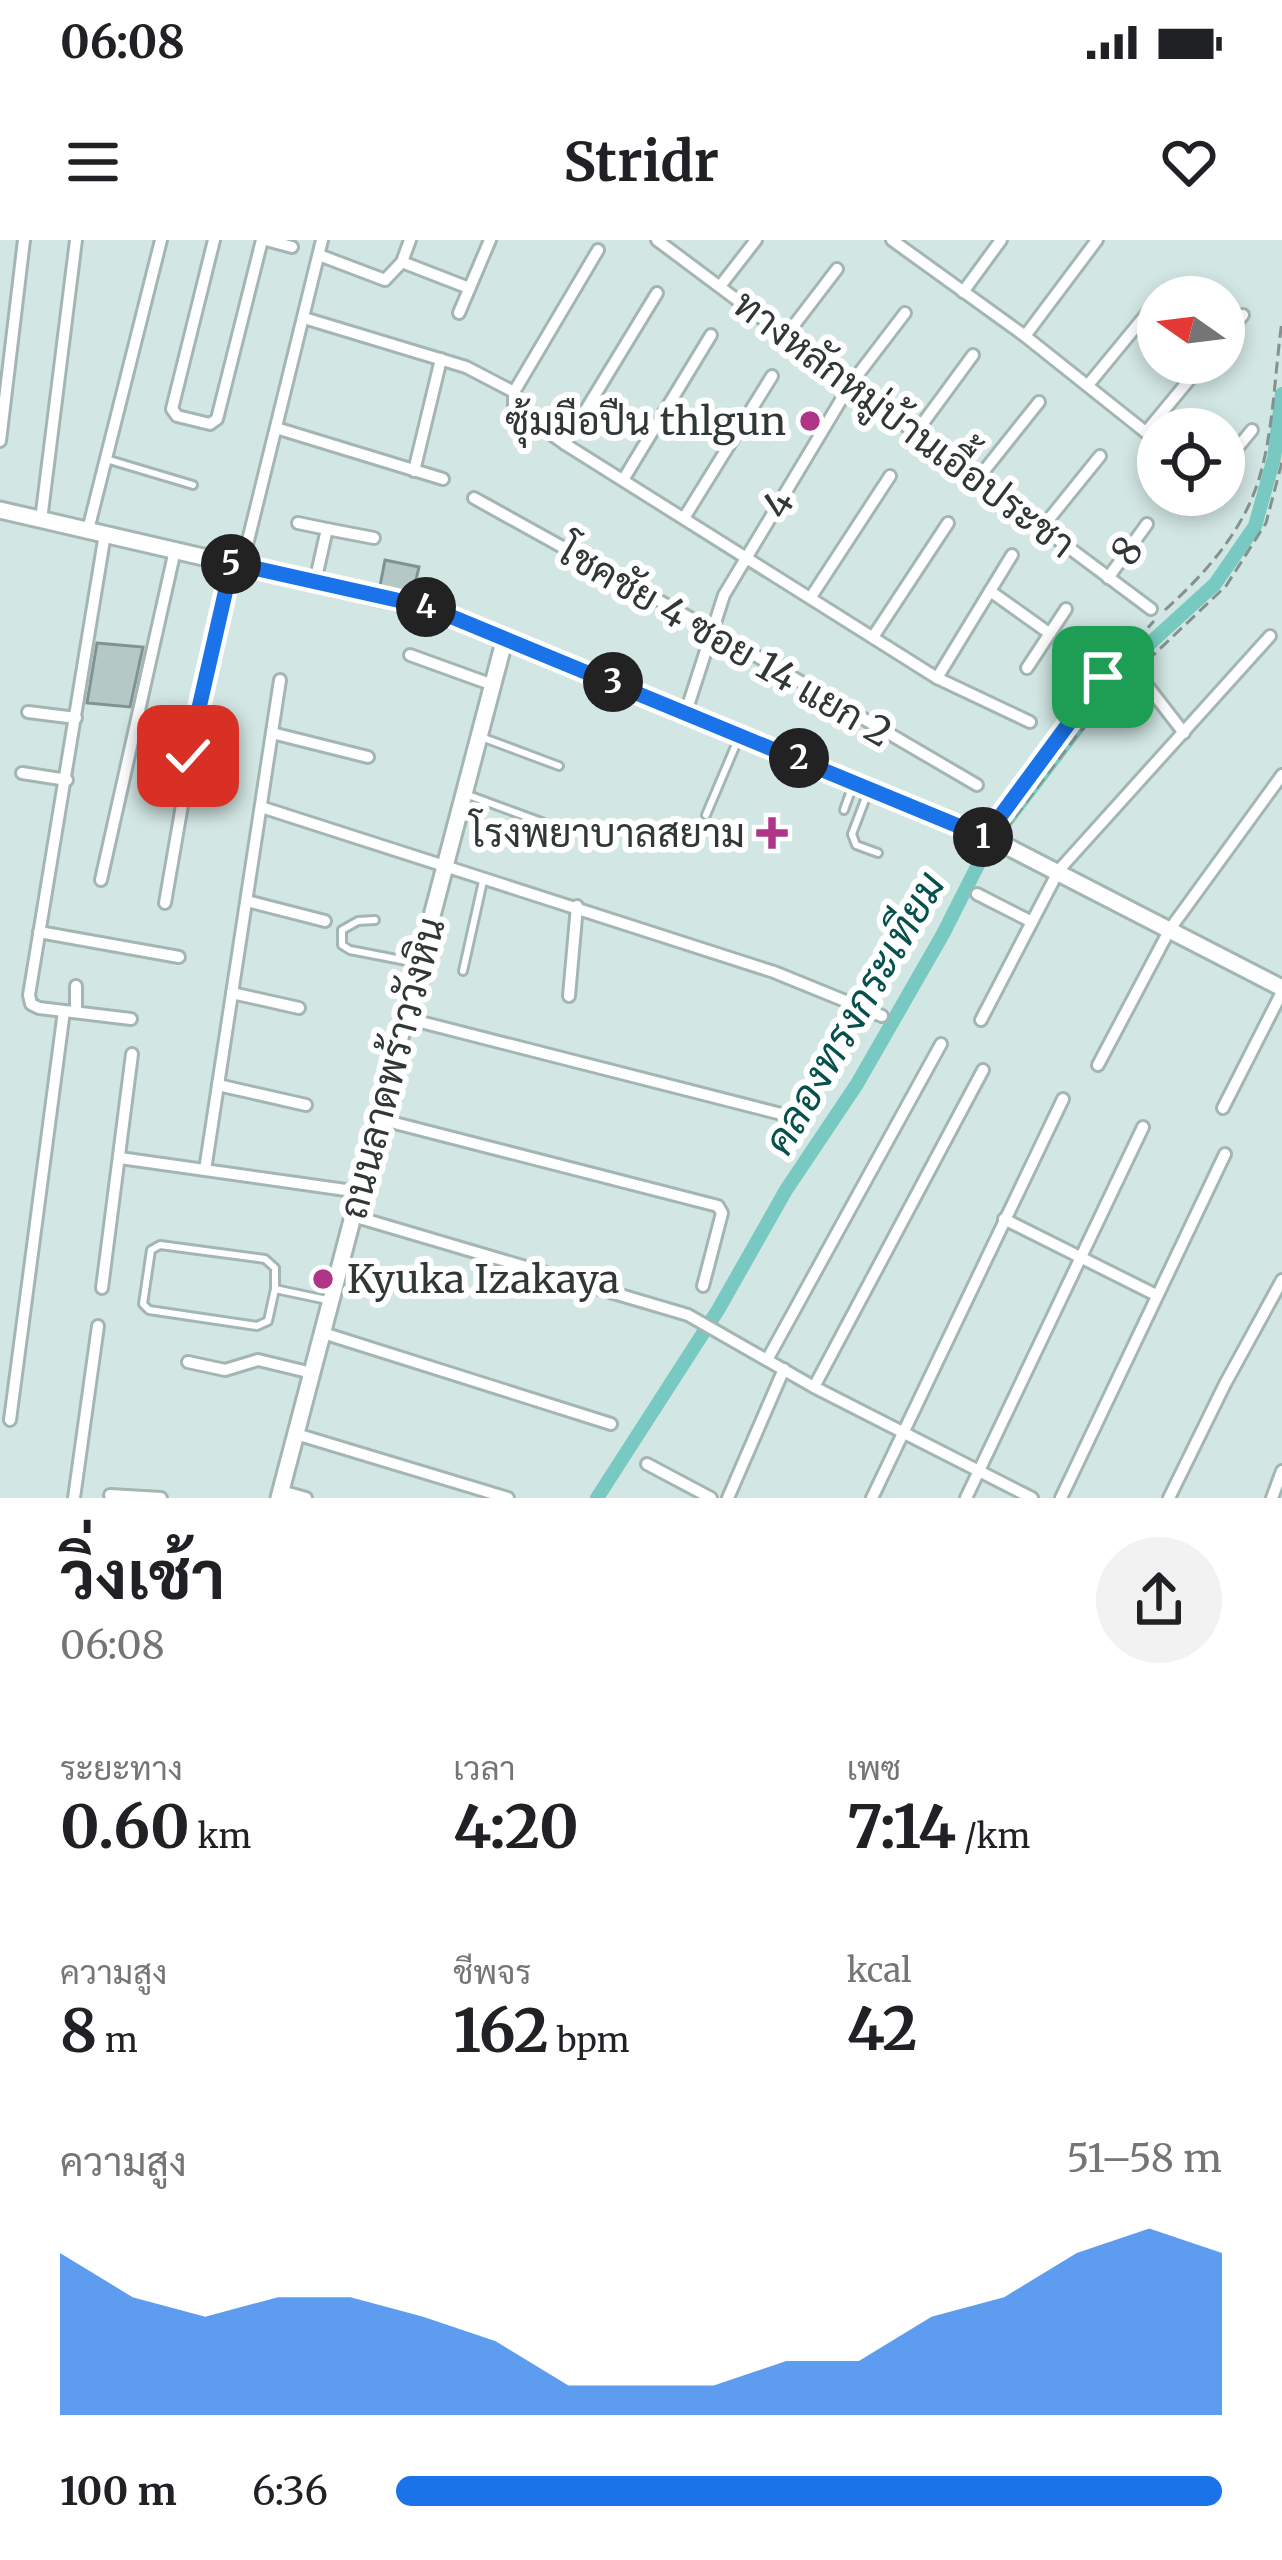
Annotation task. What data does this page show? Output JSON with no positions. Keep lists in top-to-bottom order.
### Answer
{
  "streets": {
    "main road": ["ถนนลาดพร้าววังหิน"],
    "street": [
      "ทางหลักหมู่บ้านเอื้อประชา",
      "4",
      "8",
      "โชคชัย 4 ซอย 14 แยก 2"
    ]
  },
  "crossings": [
    ["ทางหลักหมู่บ้านเอื้อประชา", "4"],
    ["ทางหลักหมู่บ้านเอื้อประชา", "8"],
    ["4", "โชคชัย 4 ซอย 14 แยก 2"]
  ],
  "water": ["คลองทรงกระเทียม"],
  "places": {
    "other": ["ซุ้มมือปืน thlgun", "Kyuka Izakaya"],
    "health": ["โรงพยาบาลสยาม"]
  },
  "north": "left",
  "page": {
    "status": "06:08",
    "header": "Stridr",
    "pins": [
      "5",
      "4",
      "3",
      "2",
      "1"
    ],
    "heading": ["วิ่งเช้า", "06:08"],
    "stats": [
      ["ระยะทาง", "0.60 km"],
      ["เวลา", "4:20"],
      ["เพซ", "7:14 /km"],
      ["ความสูง", "8 m"],
      ["ชีพจร", "162 bpm"],
      ["kcal", "42"]
    ],
    "chart": ["ความสูง", "51–58 m"],
    "list": [
      {
        "name": "100 m",
        "note": "6:36"
      }
    ]
  }
}
